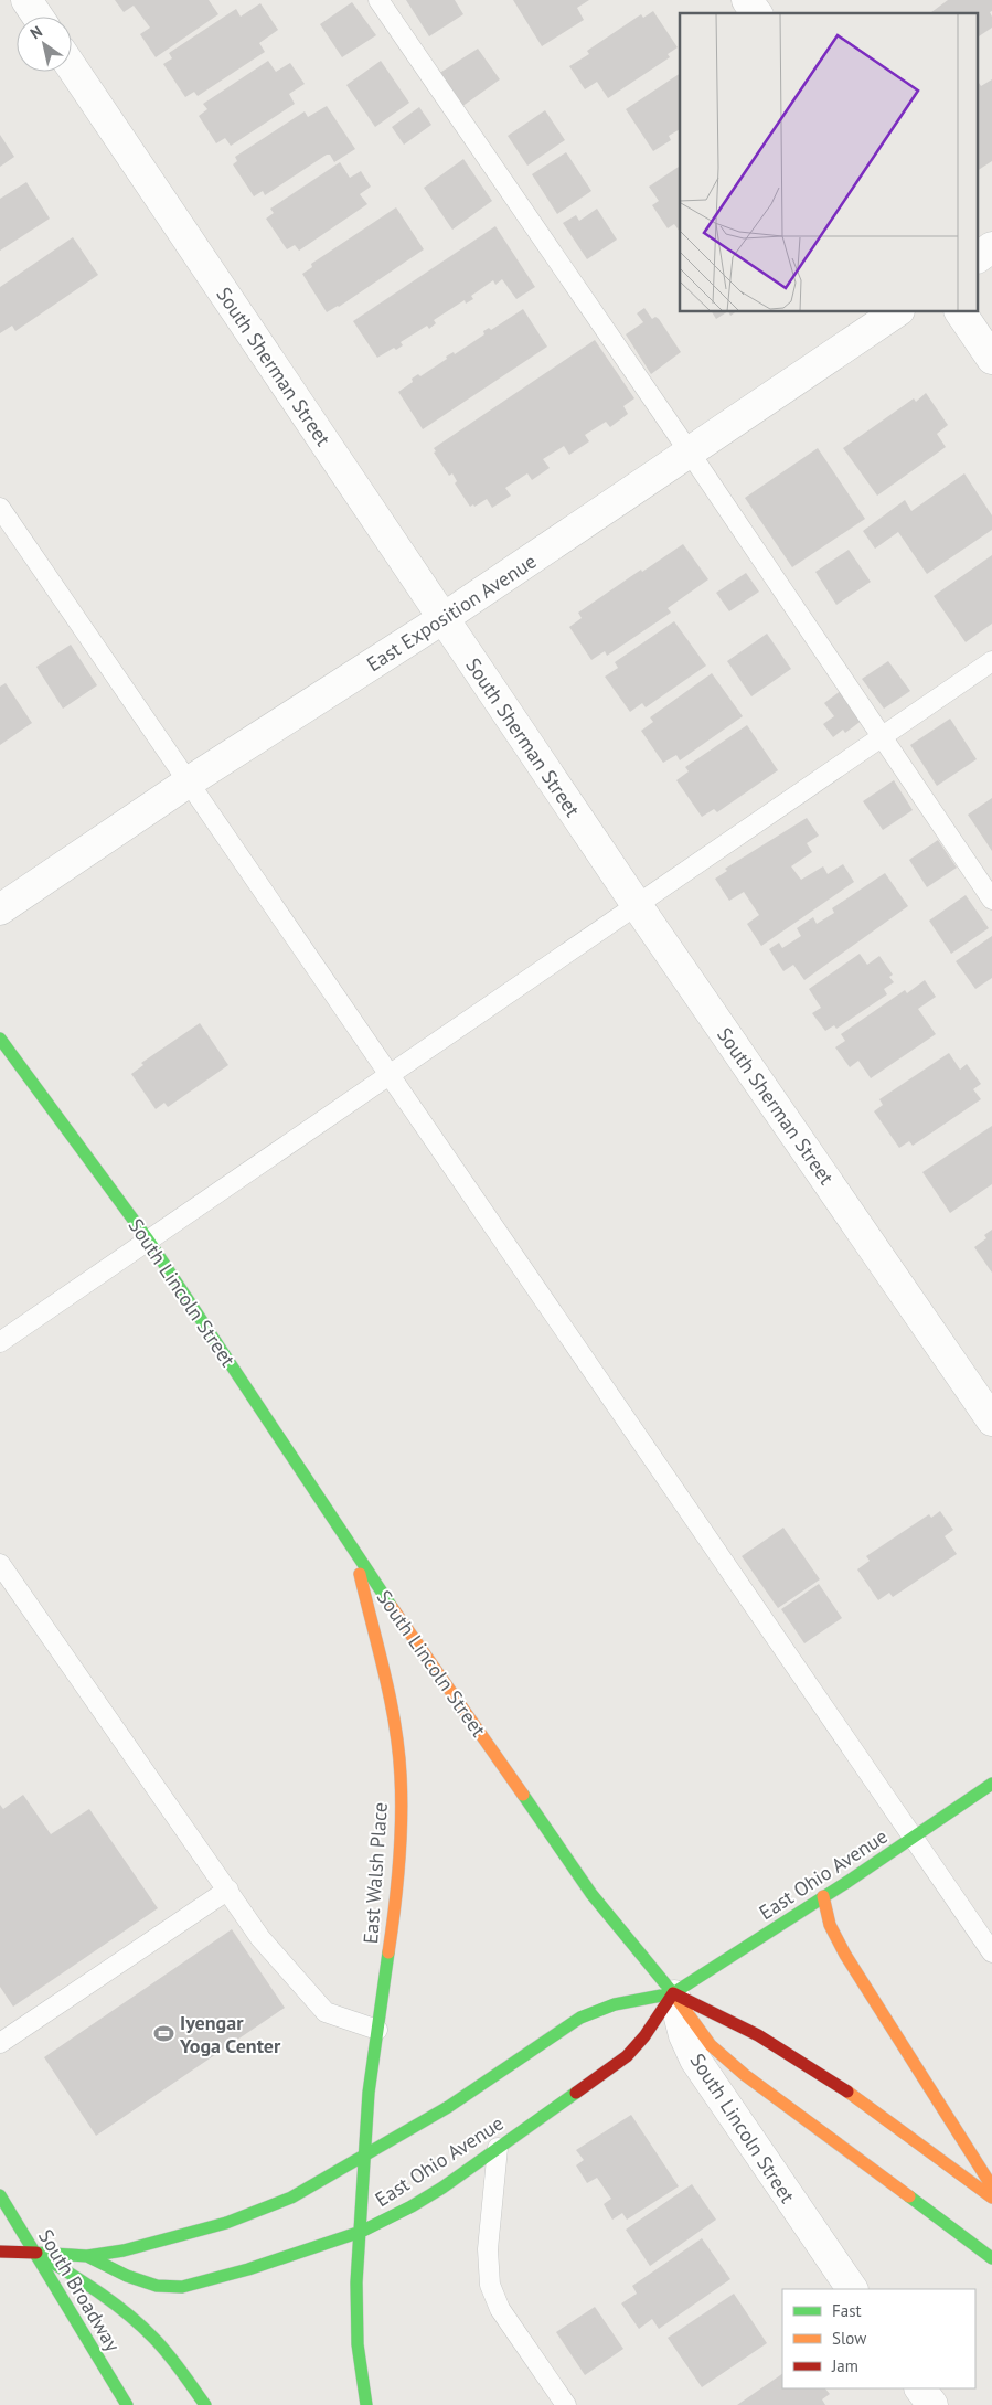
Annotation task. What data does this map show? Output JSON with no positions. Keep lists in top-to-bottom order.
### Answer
{
  "streets": {
    "main road": [
      "South Lincoln Street",
      "East Walsh Place",
      "East Ohio Avenue",
      "South Broadway"
    ],
    "street": ["South Sherman Street", "East Exposition Avenue"]
  },
  "crossings": [
    ["South Sherman Street", "East Exposition Avenue"],
    ["South Lincoln Street", "East Walsh Place"],
    ["South Lincoln Street", "East Ohio Avenue"],
    ["East Walsh Place", "East Ohio Avenue"],
    ["East Ohio Avenue", "South Broadway"]
  ],
  "places": {
    "sports": ["Iyengar Yoga Center"]
  },
  "legend": ["Fast", "Slow", "Jam"],
  "north": "top left"
}
